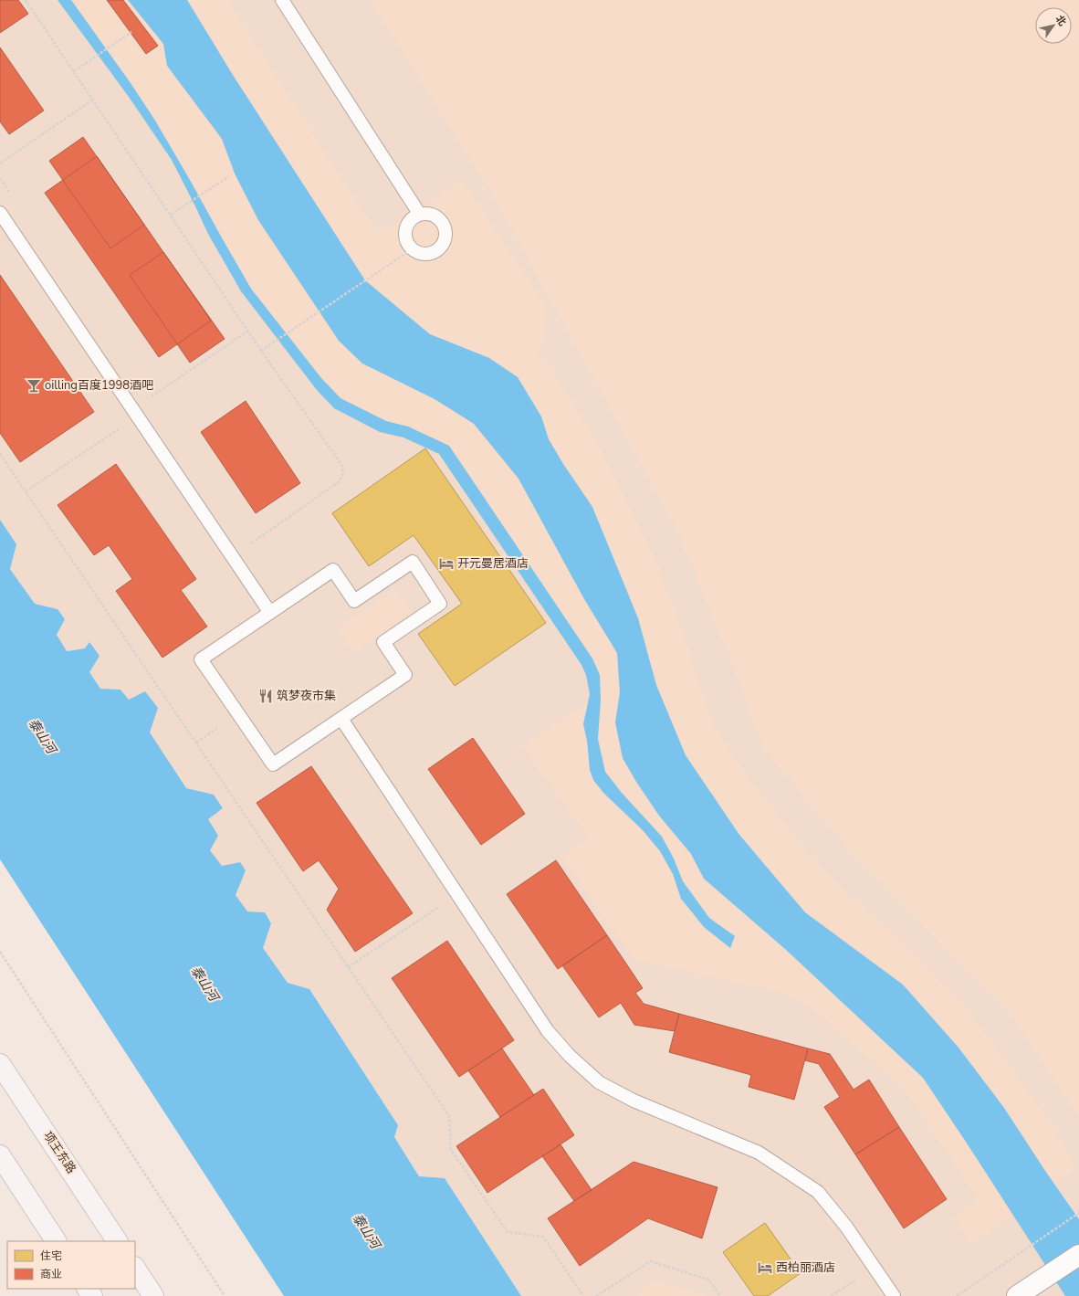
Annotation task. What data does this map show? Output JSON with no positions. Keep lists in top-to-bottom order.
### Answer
{
  "streets": {
    "main road": ["项王东路"]
  },
  "water": ["泰山河"],
  "places": {
    "bar": ["oilling百度1998酒吧"],
    "hotel": ["开元曼居酒店", "西柏丽酒店"],
    "restaurant": ["筑梦夜市集"]
  },
  "legend": ["住宅", "商业"],
  "north": "top right"
}
